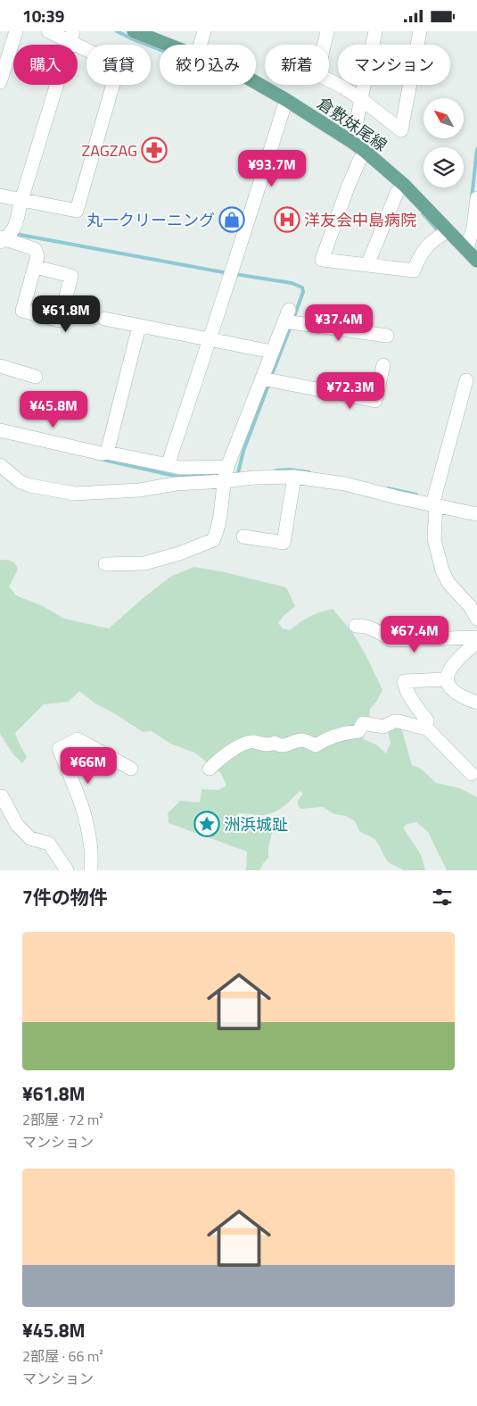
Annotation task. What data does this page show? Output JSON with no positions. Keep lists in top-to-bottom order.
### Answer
{
  "streets": {
    "main road": ["倉敷妹尾線"]
  },
  "places": {
    "pharmacy": ["ZAGZAG"],
    "shop": ["丸一クリーニング"],
    "hospital": ["洋友会中島病院"],
    "place": ["洲浜城趾"]
  },
  "north": "top left",
  "page": {
    "status": "10:39",
    "chip": [
      "購入",
      "賃貸",
      "絞り込み",
      "新着",
      "マンション"
    ],
    "price": [
      "¥93.7M",
      "¥61.8M",
      "¥37.4M",
      "¥72.3M",
      "¥45.8M",
      "¥67.4M",
      "¥66M"
    ],
    "heading": "7件の物件",
    "list": [
      {
        "name": "¥61.8M",
        "note": "2部屋 · 72 m² · マンション"
      },
      {
        "name": "¥45.8M",
        "note": "2部屋 · 66 m² · マンション"
      }
    ]
  }
}
